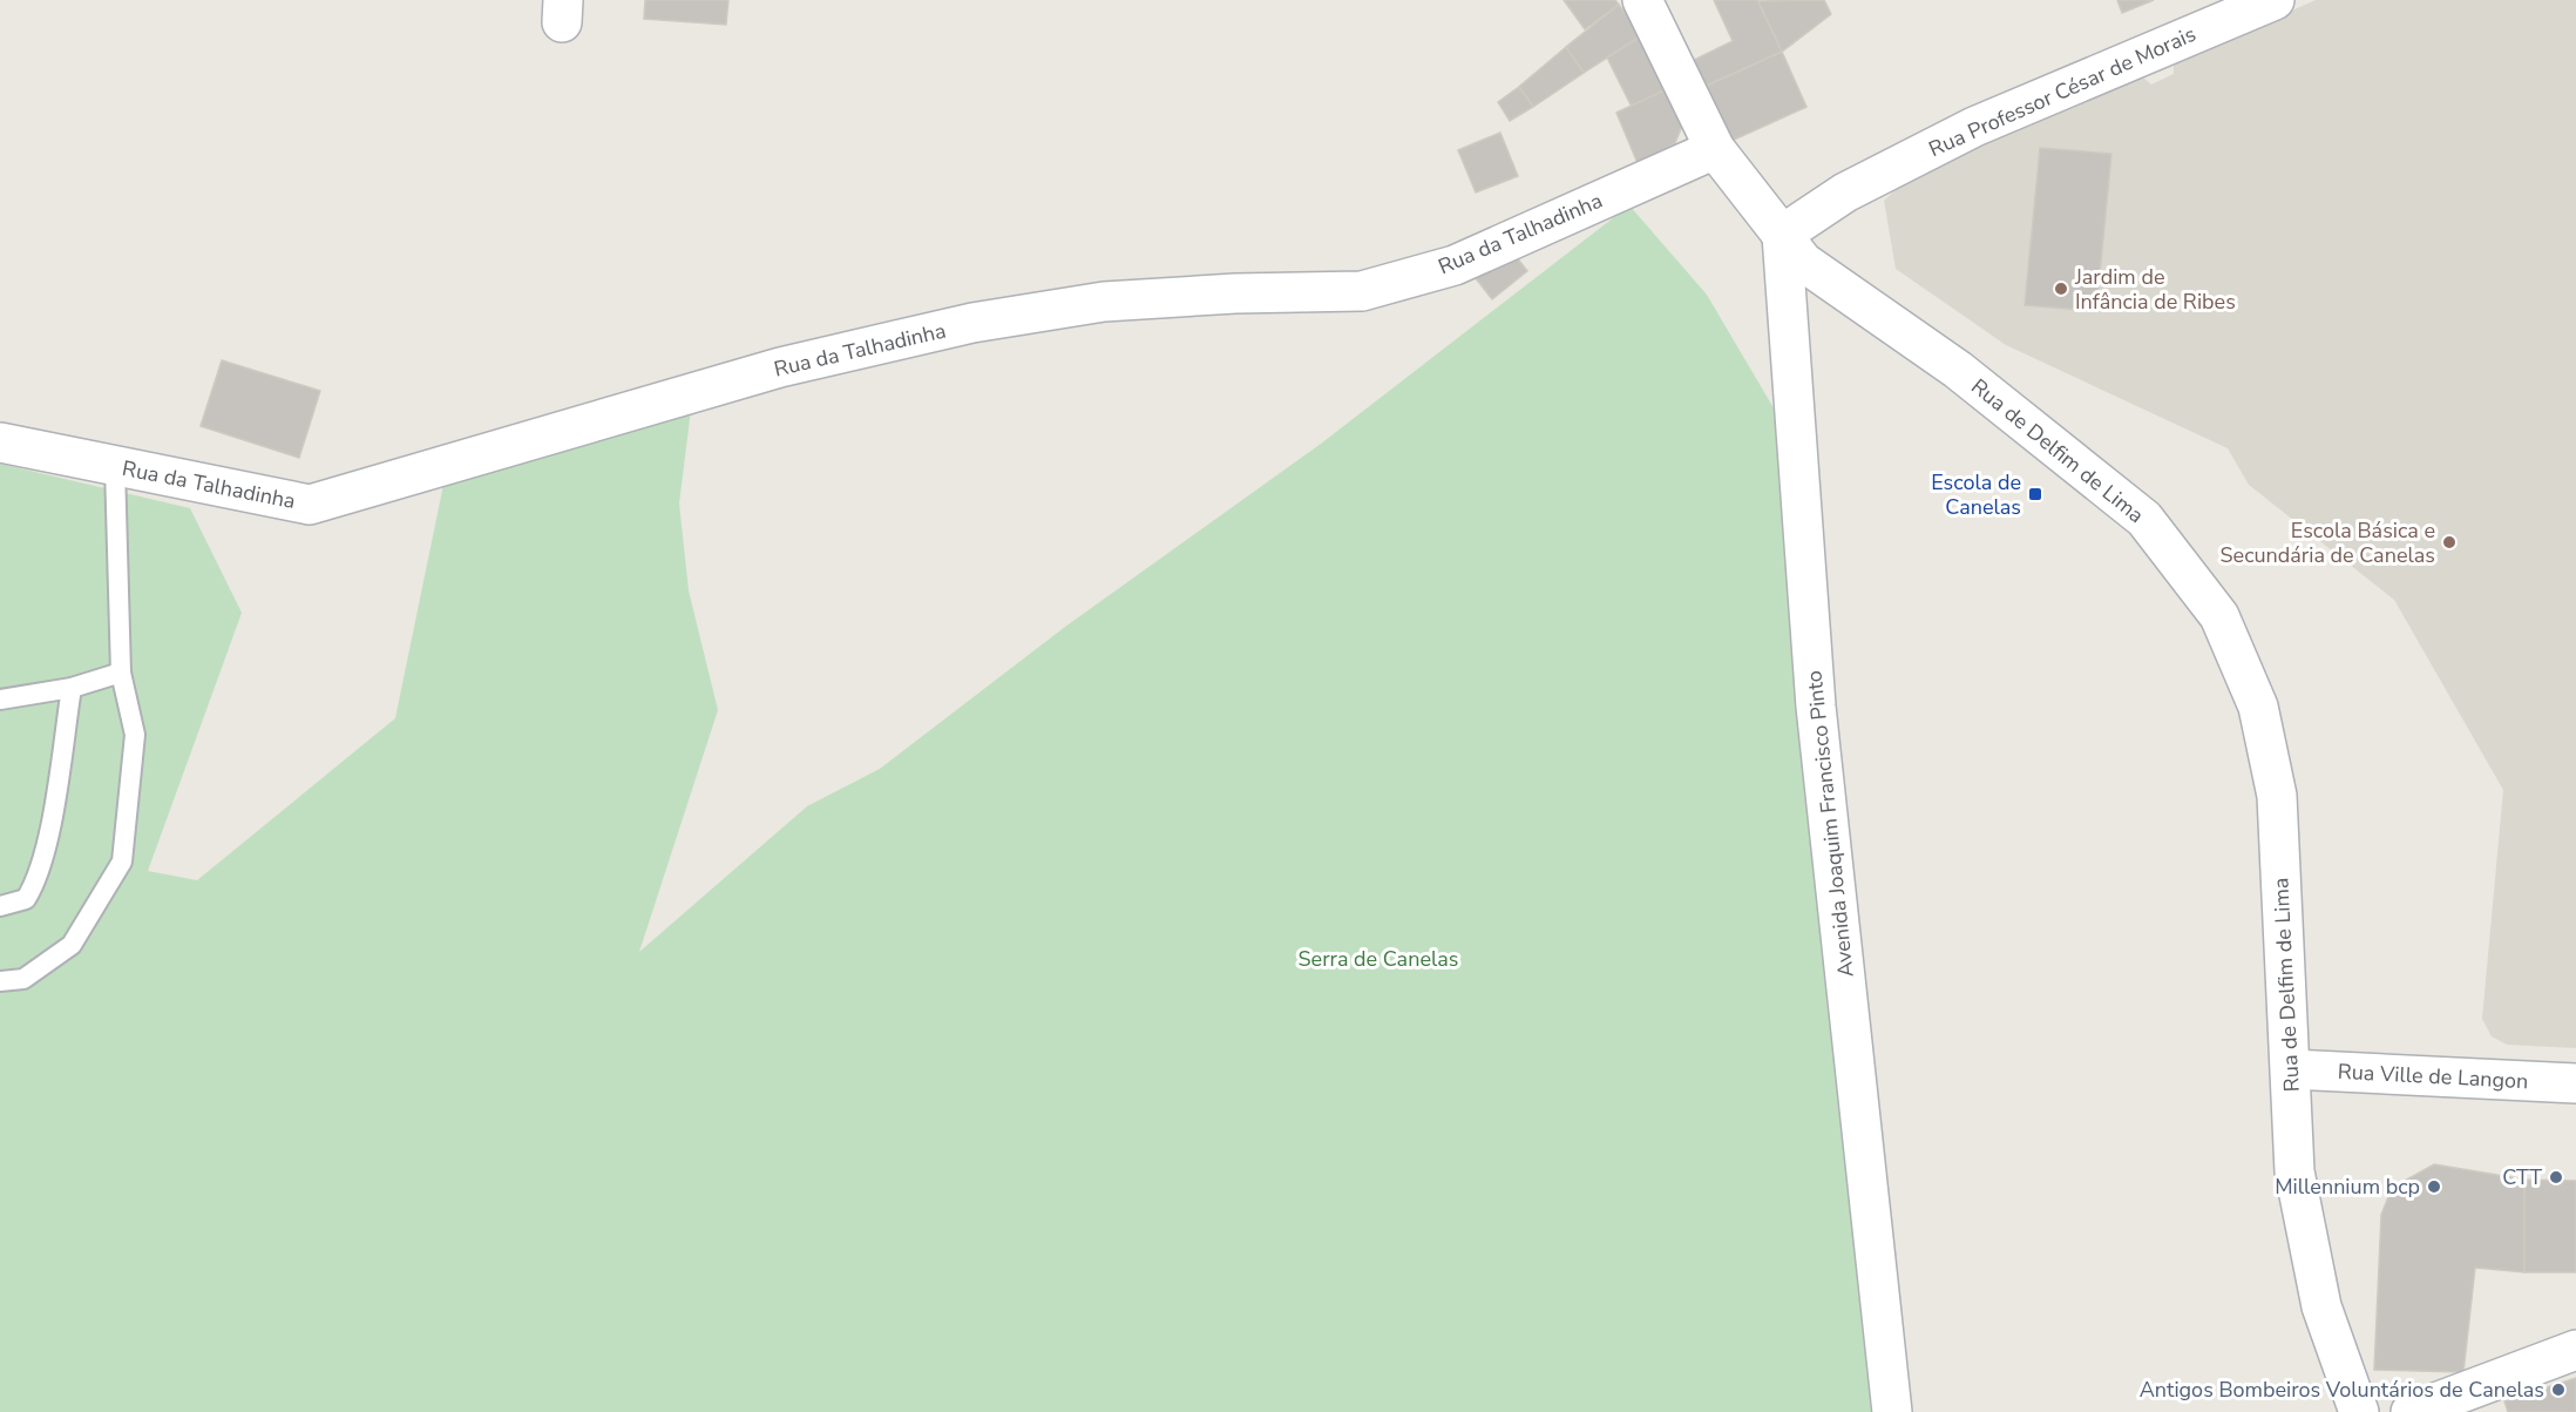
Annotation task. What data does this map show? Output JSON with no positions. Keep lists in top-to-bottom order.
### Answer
{
  "streets": {
    "street": [
      "Rua Professor César de Morais",
      "Rua da Talhadinha",
      "Rua de Delfim de Lima",
      "Avenida Joaquim Francisco Pinto",
      "Rua Ville de Langon"
    ]
  },
  "crossings": [
    ["Rua Professor César de Morais", "Rua de Delfim de Lima"],
    ["Rua Professor César de Morais", "Avenida Joaquim Francisco Pinto"],
    ["Rua da Talhadinha", "Rua de Delfim de Lima"],
    ["Rua de Delfim de Lima", "Avenida Joaquim Francisco Pinto"],
    ["Rua de Delfim de Lima", "Rua Ville de Langon"]
  ],
  "parks": ["Serra de Canelas"],
  "places": {
    "other": [
      "Jardim de Infância de Ribes",
      "Escola Básica e Secundária de Canelas",
      "CTT",
      "Millennium bcp",
      "Antigos Bombeiros Voluntários de Canelas"
    ],
    "transit": ["Escola de Canelas"]
  }
}
